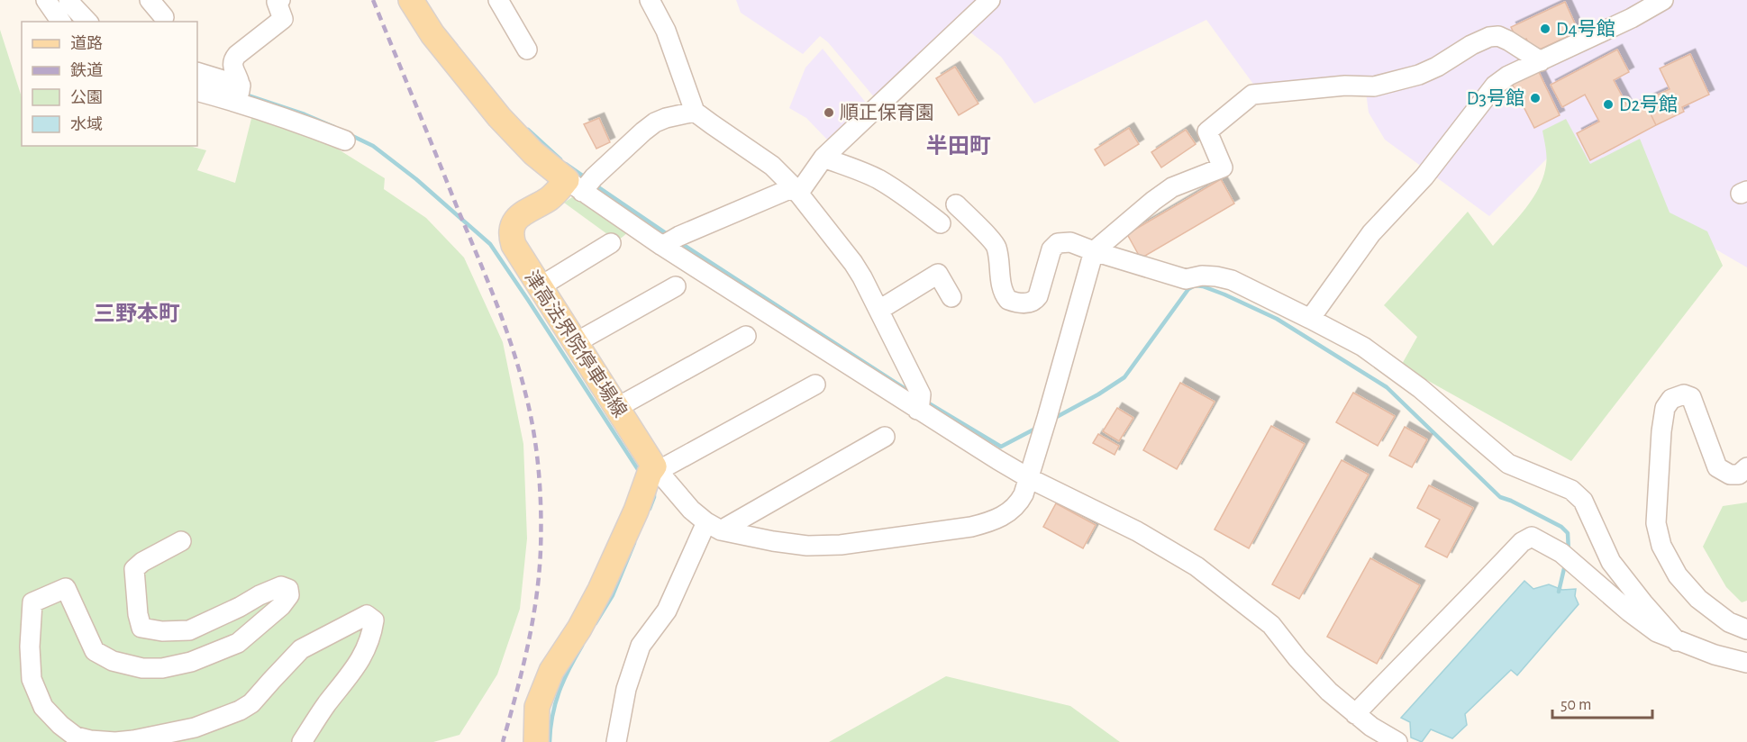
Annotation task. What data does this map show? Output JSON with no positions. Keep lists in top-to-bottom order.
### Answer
{
  "streets": {
    "main road": ["津高法界院停車場線"]
  },
  "districts": ["半田町", "三野本町"],
  "places": [
    "D4号館",
    "D3号館",
    "D2号館",
    "順正保育園"
  ],
  "legend": [
    "道路",
    "鉄道",
    "公園",
    "水域"
  ],
  "scale_bar": "50 m"
}
